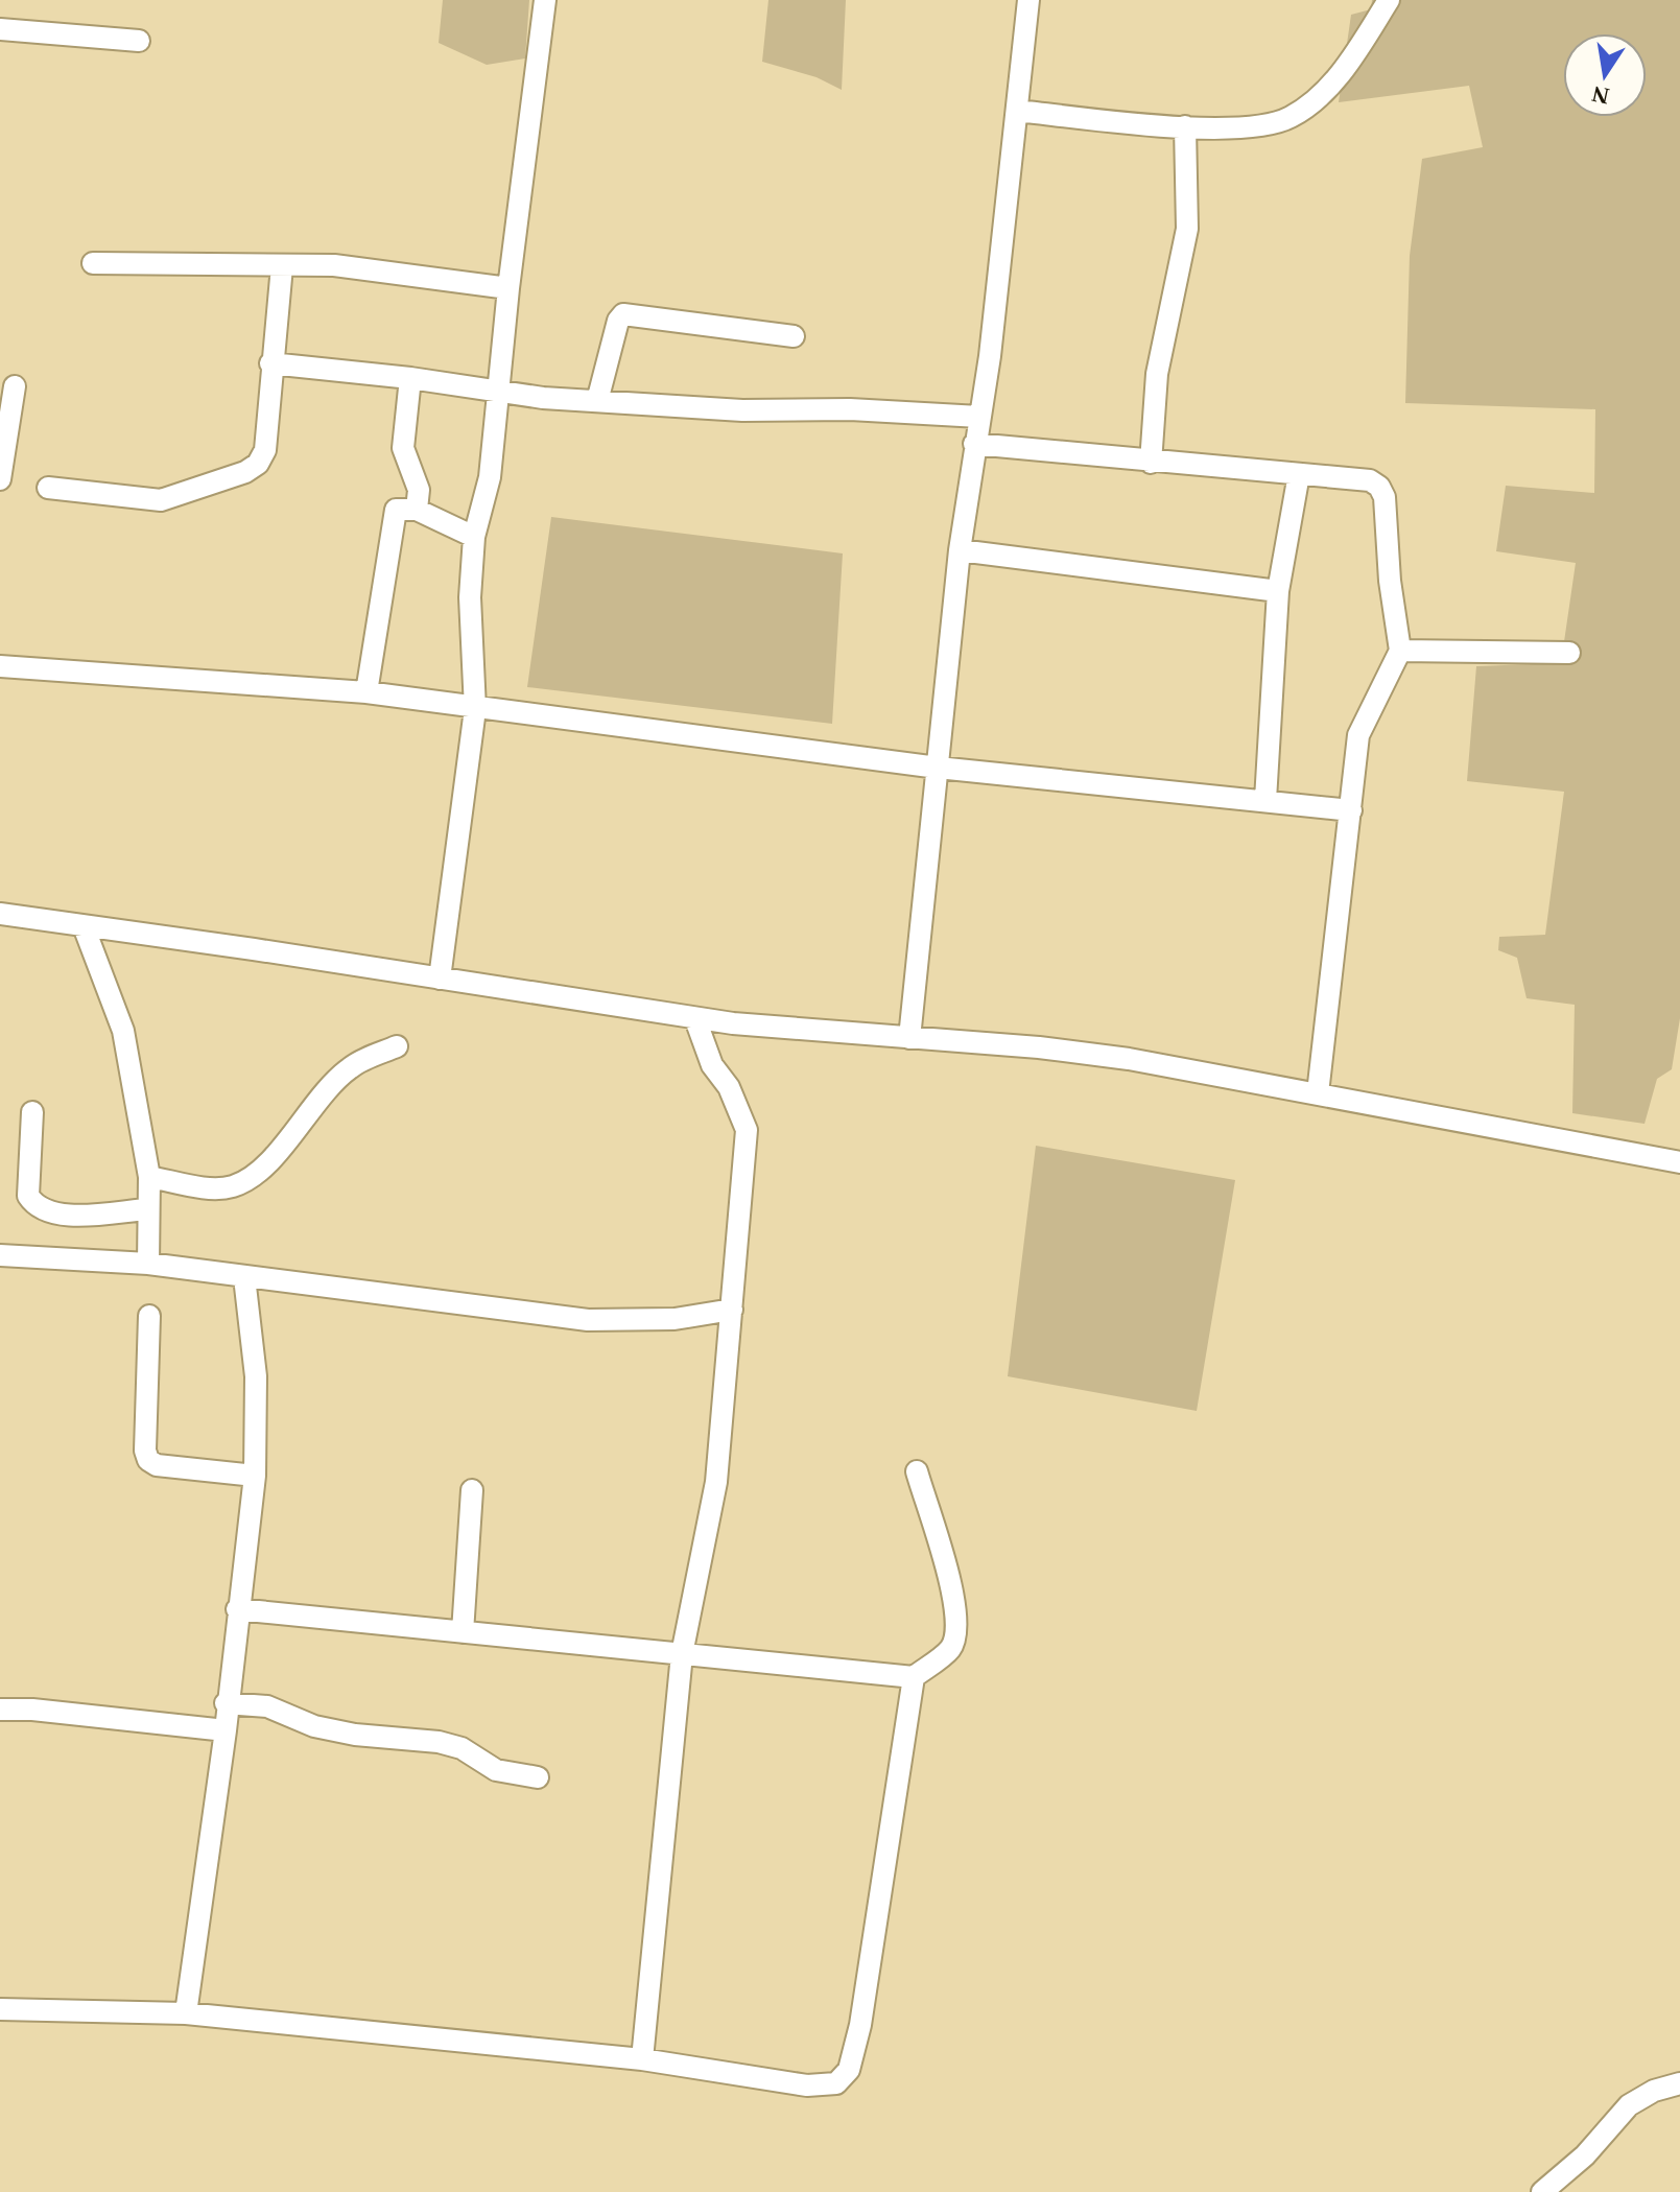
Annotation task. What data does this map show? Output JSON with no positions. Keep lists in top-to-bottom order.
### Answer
{
  "north": "bottom"
}
